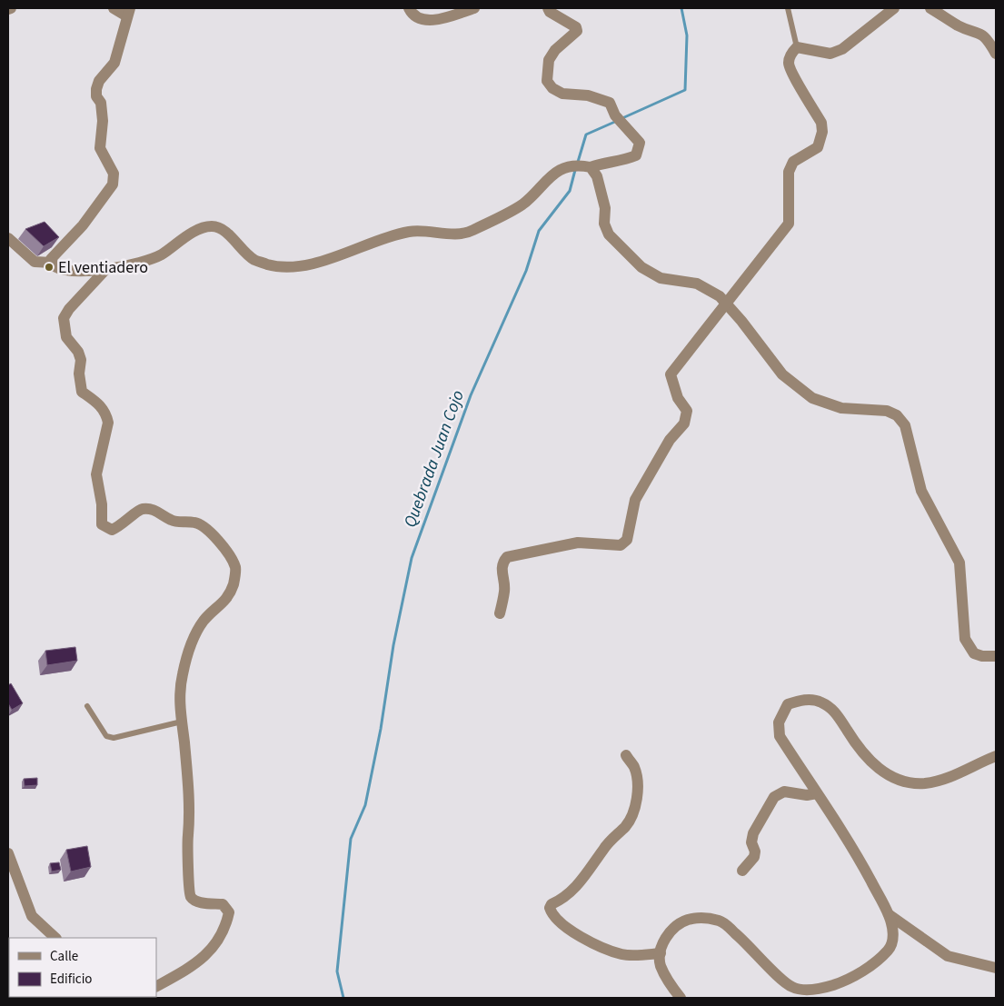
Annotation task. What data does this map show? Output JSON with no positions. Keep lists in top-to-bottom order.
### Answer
{
  "water": ["Quebrada Juan Cojo"],
  "places": ["El ventiadero"],
  "legend": ["Calle", "Edificio"]
}
